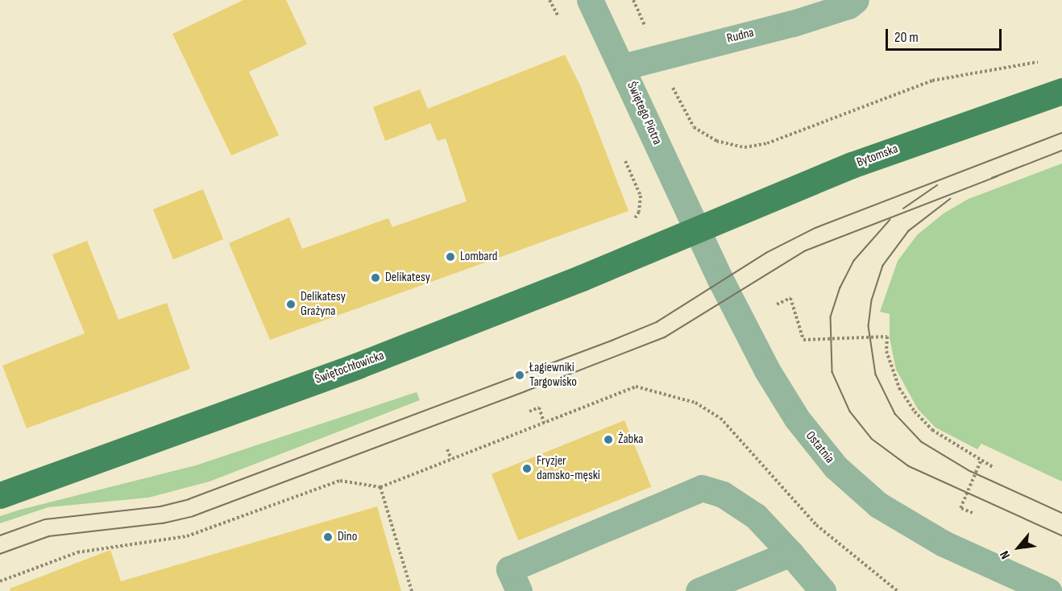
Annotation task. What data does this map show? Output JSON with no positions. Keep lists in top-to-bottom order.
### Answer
{
  "streets": {
    "main road": ["Bytomska", "Świętochłowicka"],
    "street": ["Rudna", "Świętego Piotra", "Ostatnia"]
  },
  "crossings": [
    ["Rudna", "Świętego Piotra"],
    ["Świętego Piotra", "Bytomska"],
    ["Świętego Piotra", "Świętochłowicka"],
    ["Świętego Piotra", "Ostatnia"],
    ["Bytomska", "Świętochłowicka"],
    ["Bytomska", "Ostatnia"],
    ["Świętochłowicka", "Ostatnia"]
  ],
  "places": [
    "Lombard",
    "Delikatesy",
    "Delikatesy Grażyna",
    "Łagiewniki Targowisko",
    "Żabka",
    "Fryzjer damsko-męski",
    "Dino"
  ],
  "scale_bar": "20 m",
  "north": "bottom left"
}
